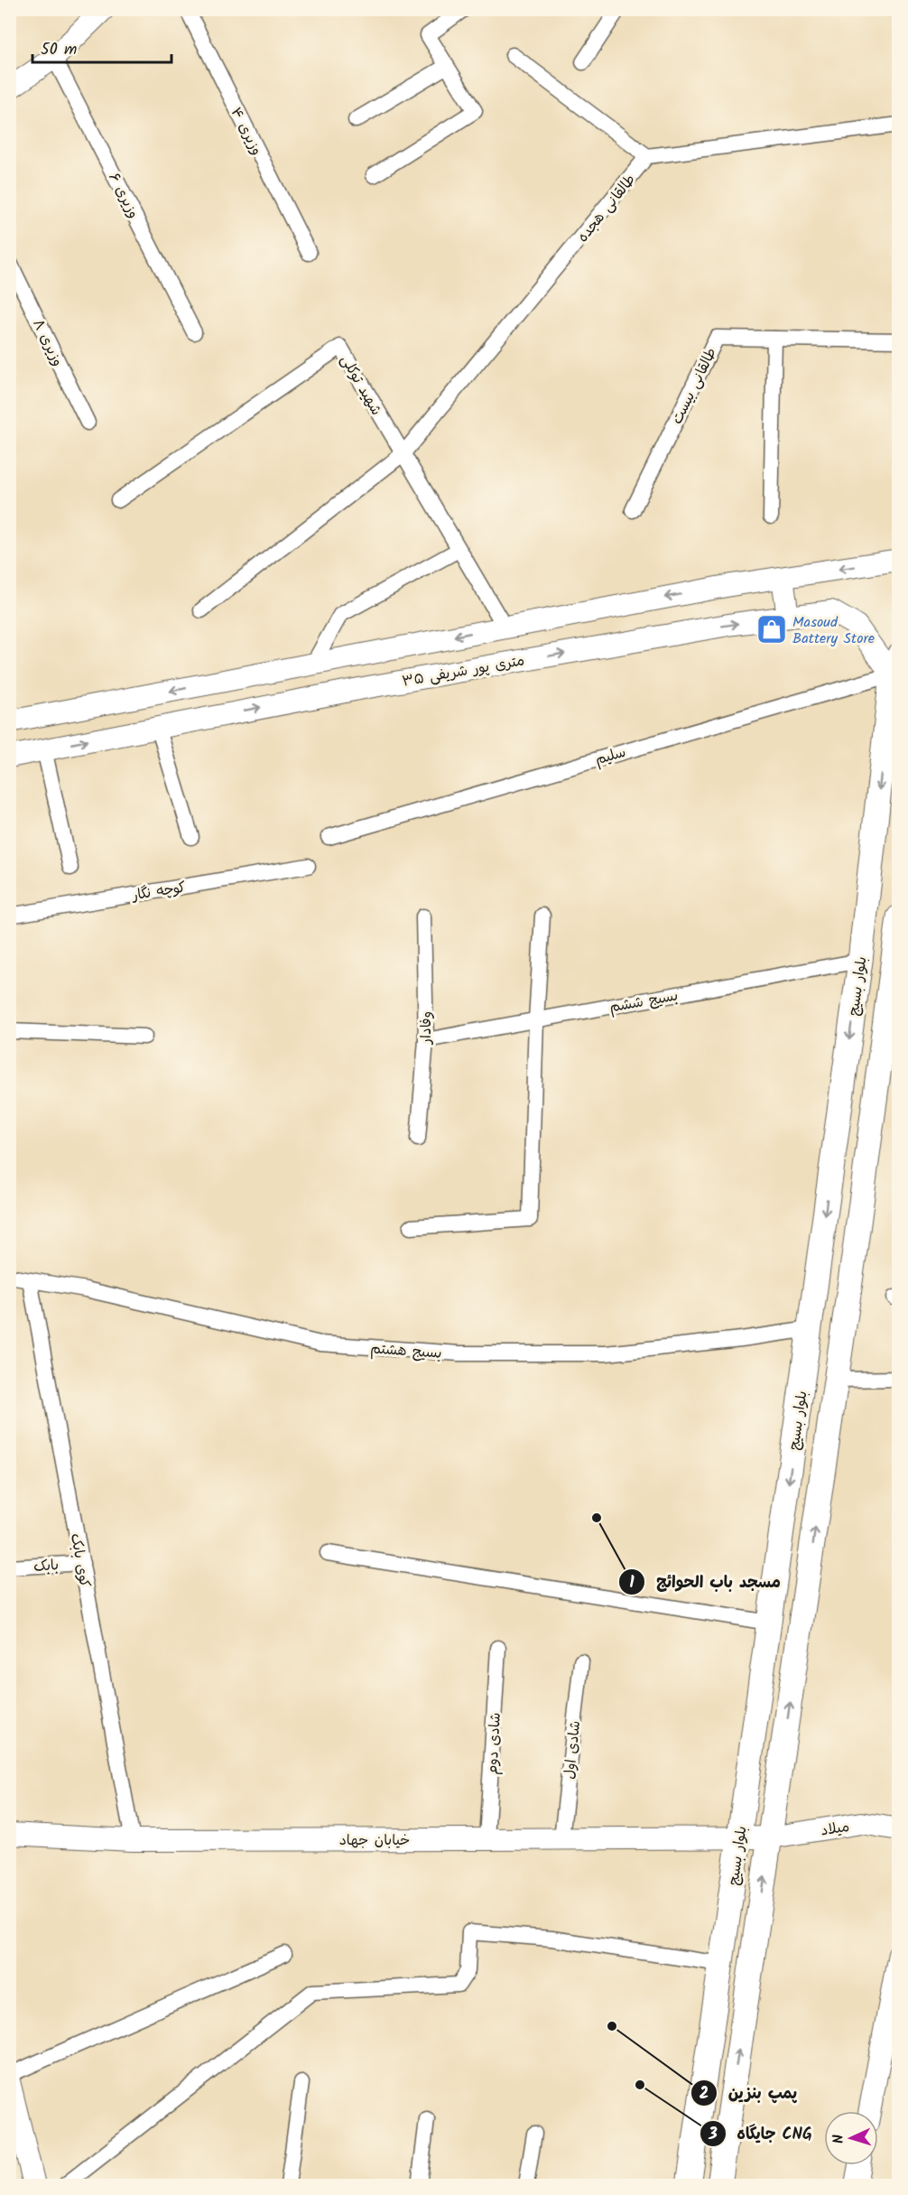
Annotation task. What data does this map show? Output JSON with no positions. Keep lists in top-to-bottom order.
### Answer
{
  "streets": {
    "main road": ["بلوار بسیج"],
    "street": [
      "وزیری ۴",
      "وزیری ۶",
      "طالقانی هجده",
      "وزیری ۸",
      "شهید توکلی",
      "طالقانی بیست",
      "۳۵ متری پور شریفی",
      "سلیم",
      "کوچه نگار",
      "بسیج ششم",
      "وفادار",
      "بسیج هشتم",
      "کوی بابک",
      "بابک",
      "شادی دوم",
      "شادی اول",
      "میلاد",
      "خیابان جهاد"
    ]
  },
  "crossings": [
    ["طالقانی هجده", "شهید توکلی"],
    ["۳۵ متری پور شریفی", "سلیم"],
    ["۳۵ متری پور شریفی", "بلوار بسیج"],
    ["سلیم", "بلوار بسیج"],
    ["بلوار بسیج", "بسیج ششم"],
    ["بلوار بسیج", "بسیج هشتم"],
    ["بلوار بسیج", "میلاد"],
    ["بلوار بسیج", "خیابان جهاد"],
    ["بسیج ششم", "وفادار"],
    ["بسیج هشتم", "کوی بابک"],
    ["کوی بابک", "بابک"],
    ["کوی بابک", "خیابان جهاد"],
    ["شادی دوم", "خیابان جهاد"],
    ["شادی اول", "خیابان جهاد"],
    ["میلاد", "خیابان جهاد"]
  ],
  "places": {
    "shop": ["Masoud Battery Store"],
    "other": ["مسجد باب الحوائج", "پمپ بنزین", "جایگاه CNG"]
  },
  "scale_bar": "50 m",
  "north": "left"
}
